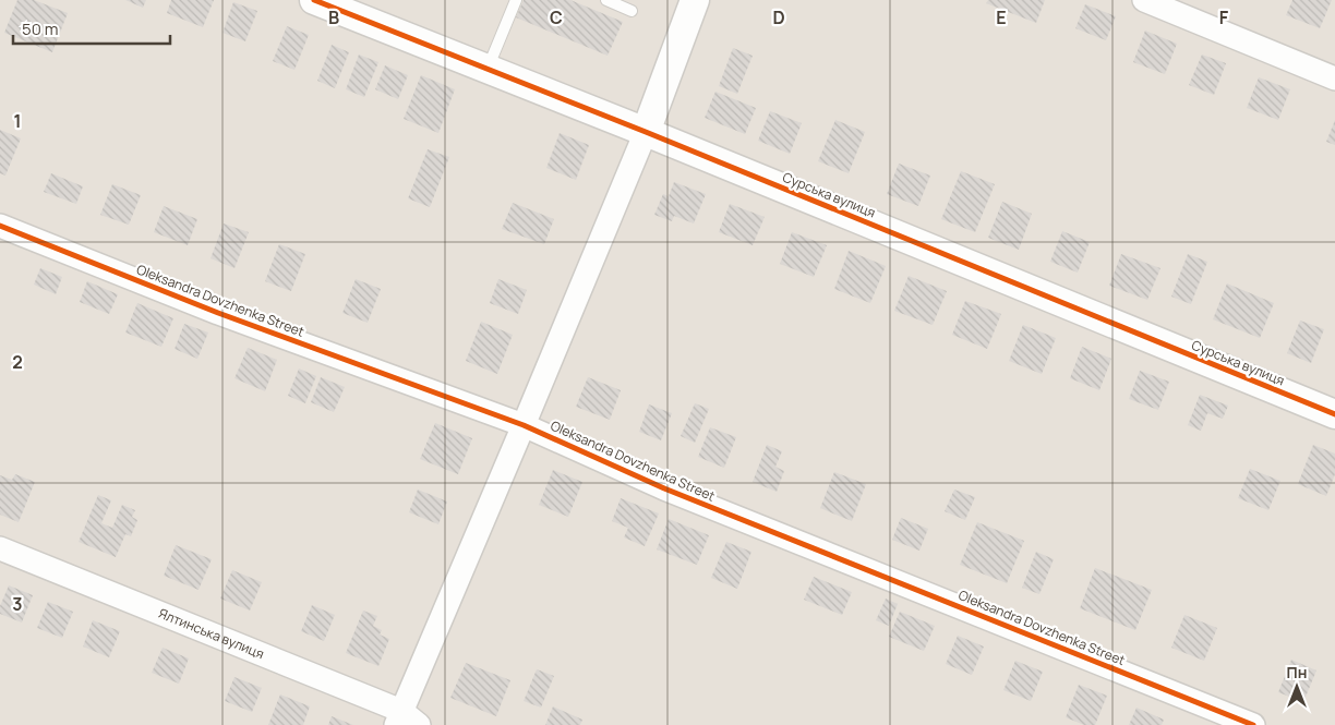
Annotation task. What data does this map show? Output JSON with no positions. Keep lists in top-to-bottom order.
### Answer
{
  "streets": {
    "street": ["Сурська вулиця", "Oleksandra Dovzhenka Street", "Ялтинська вулиця"]
  },
  "scale_bar": "50 m",
  "north": "top",
  "grid": {
    "columns": [
      "B",
      "C",
      "D",
      "E",
      "F"
    ],
    "rows": ["1", "2", "3"]
  }
}
